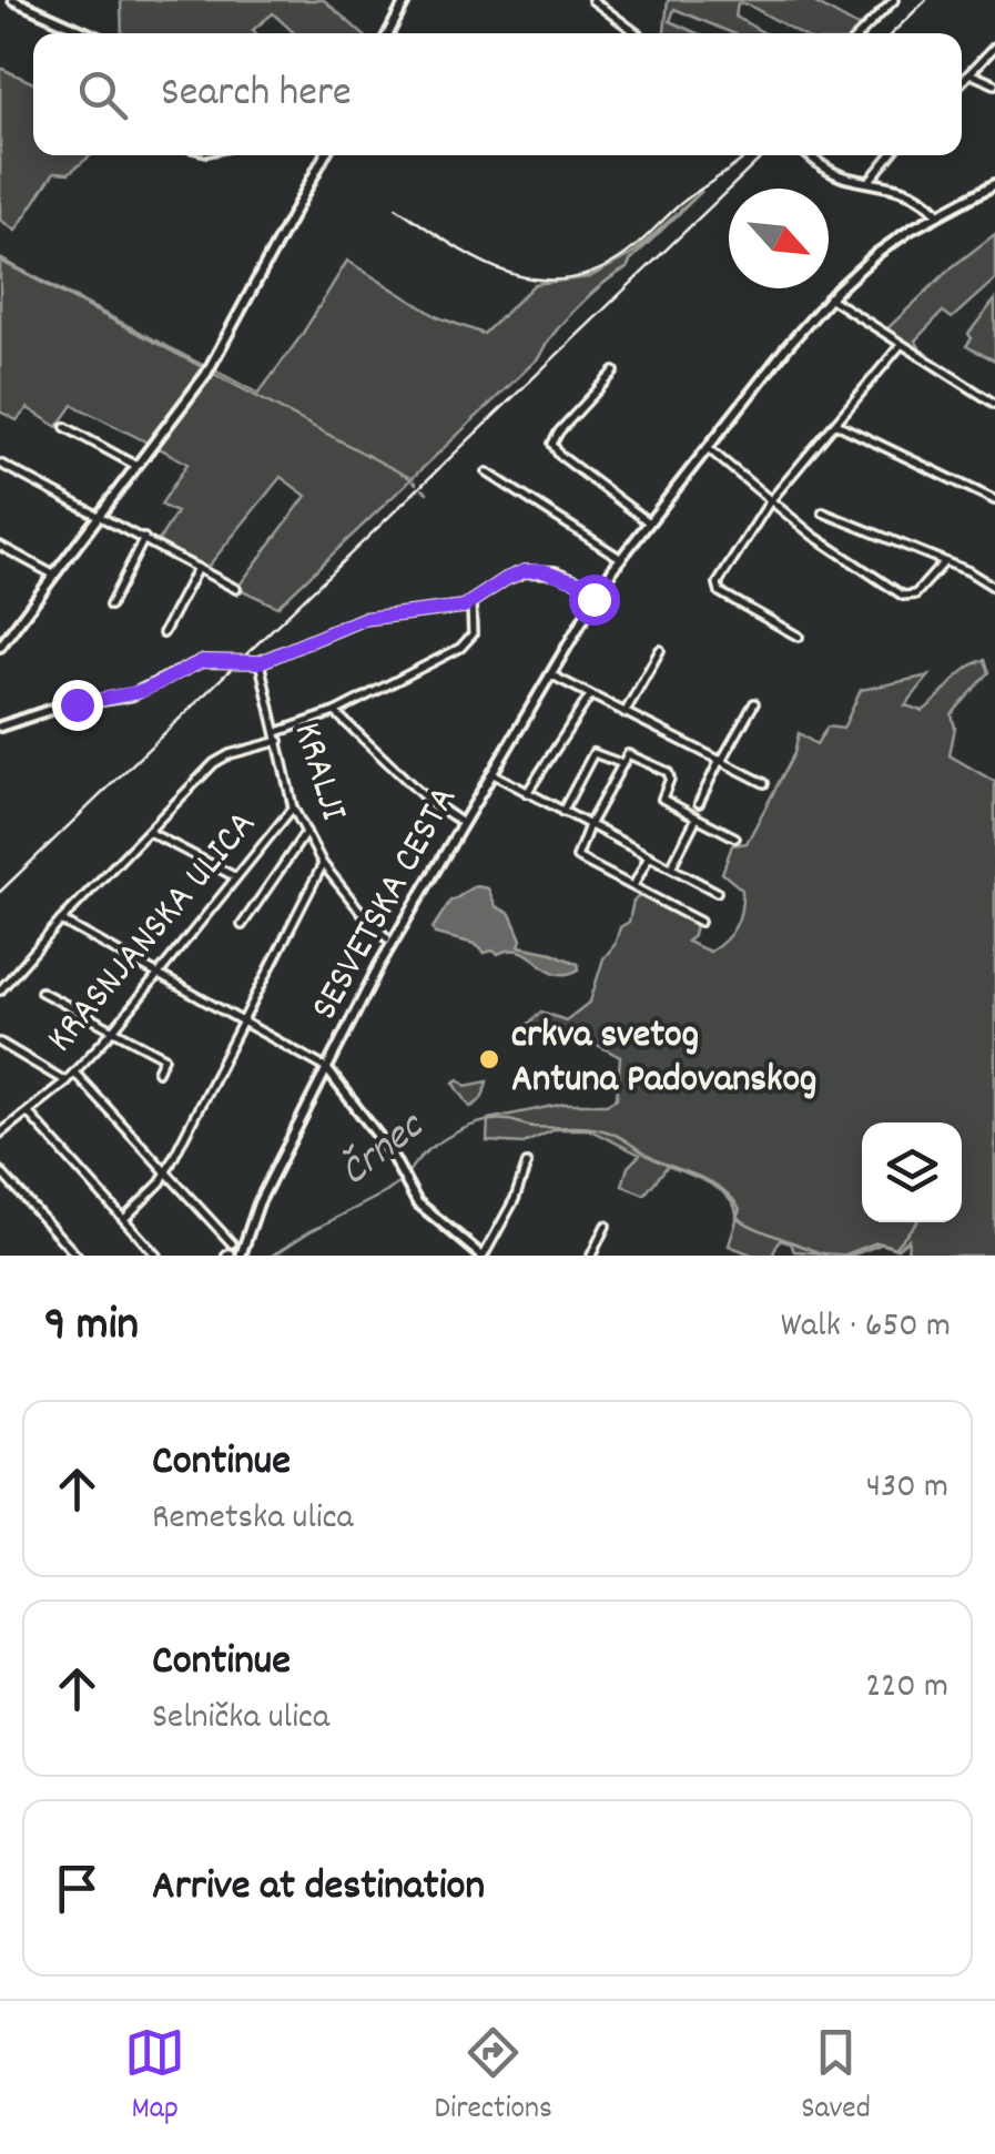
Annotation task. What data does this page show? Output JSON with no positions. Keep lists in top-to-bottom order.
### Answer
{
  "streets": {
    "street": ["KRALJI", "SESVETSKA CESTA", "KRASNJANSKA ULICA"]
  },
  "crossings": [
    ["KRALJI", "KRASNJANSKA ULICA"]
  ],
  "water": ["Črnec"],
  "places": ["crkva svetog Antuna Padovanskog"],
  "north": "bottom right",
  "page": {
    "search": "Search here",
    "heading": ["9 min", "Walk · 650 m"],
    "list": [
      ["Continue", "Remetska ulica", "430 m"],
      ["Continue", "Selnička ulica", "220 m"],
      "Arrive at destination"
    ],
    "nav": ["Map", "Directions", "Saved"]
  }
}
